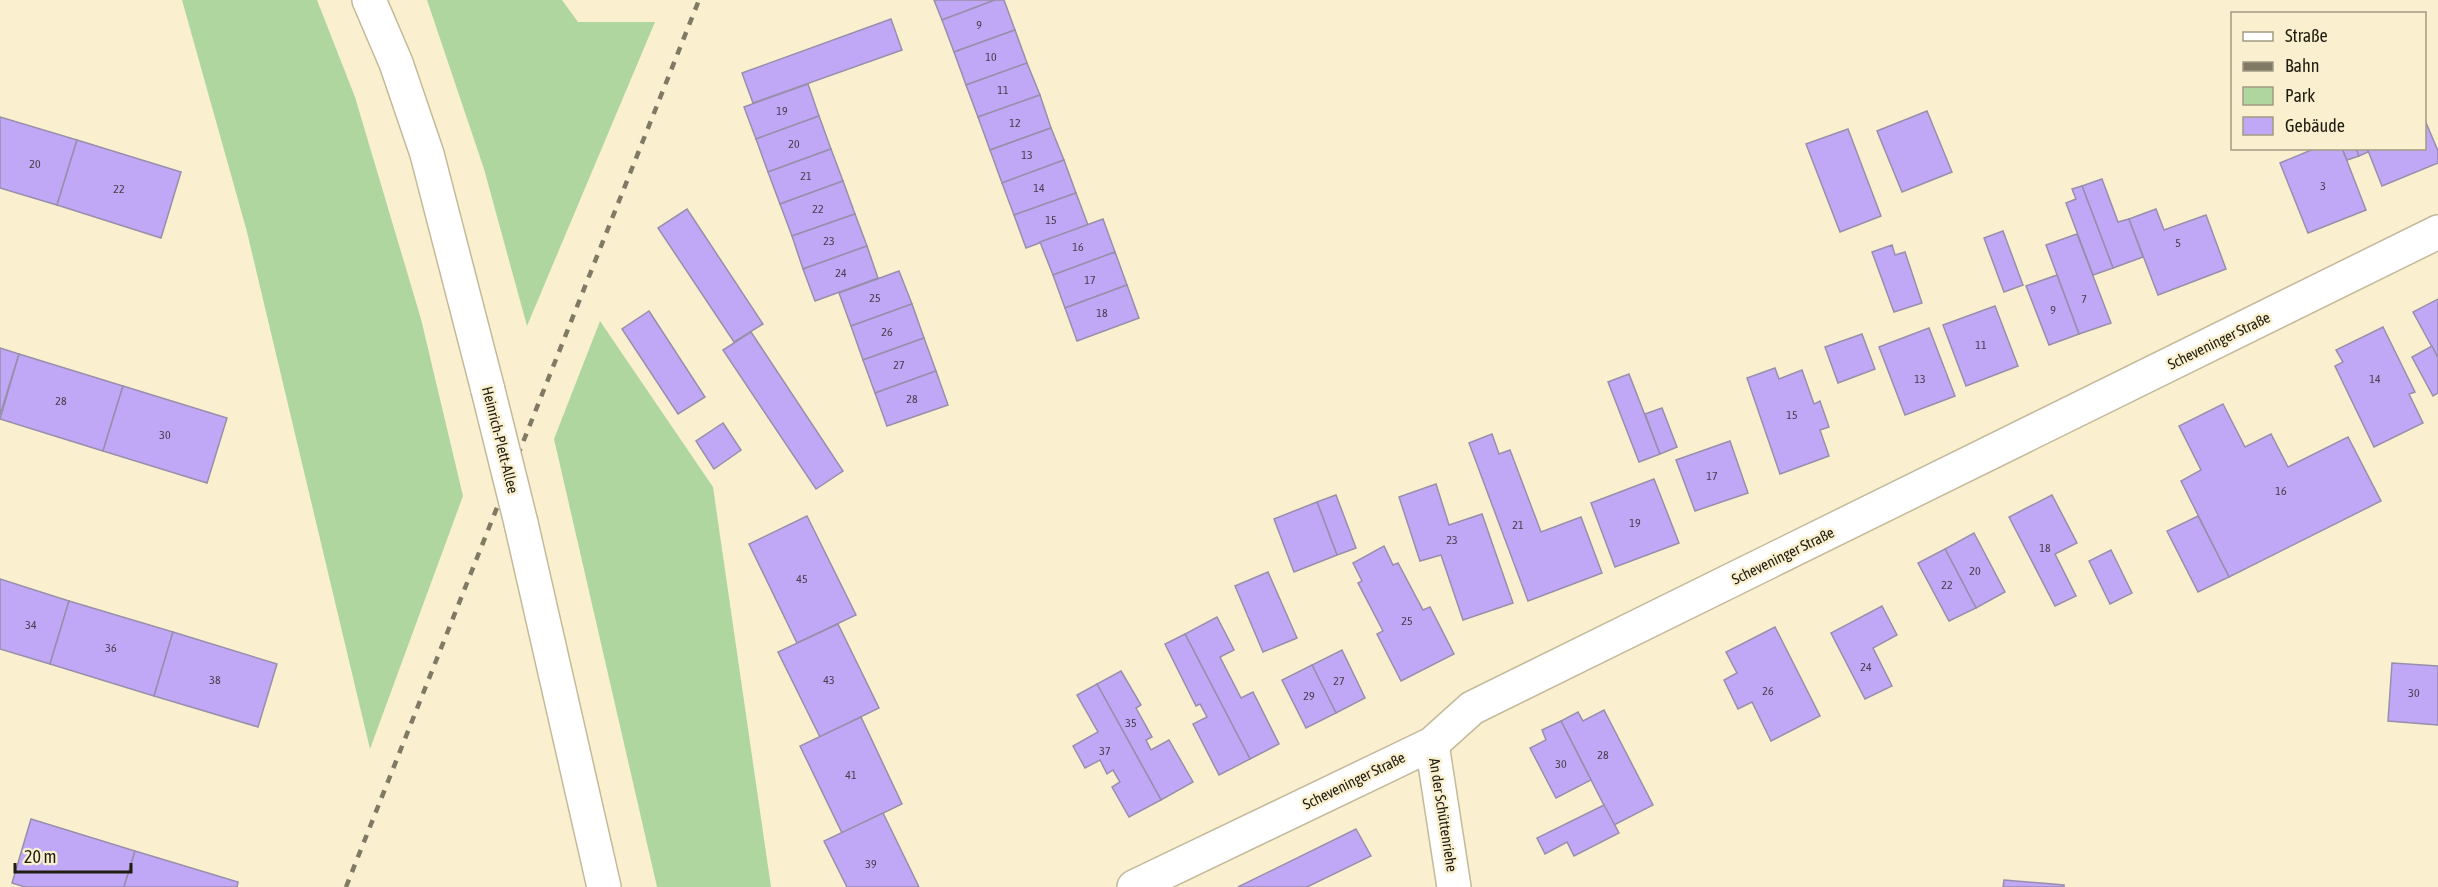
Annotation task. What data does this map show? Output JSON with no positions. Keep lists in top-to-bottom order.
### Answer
{
  "streets": {
    "street": ["Scheveninger Straße", "Heinrich-Plett-Allee", "An der Schüttenriehe"]
  },
  "crossings": [
    ["Scheveninger Straße", "An der Schüttenriehe"]
  ],
  "house_numbers": [
    "9",
    "10",
    "11",
    "19",
    "12",
    "20",
    "13",
    "20",
    "21",
    "3",
    "14",
    "22",
    "22",
    "15",
    "23",
    "5",
    "16",
    "24",
    "17",
    "25",
    "7",
    "9",
    "18",
    "26",
    "11",
    "27",
    "13",
    "14",
    "28",
    "28",
    "15",
    "30",
    "17",
    "16",
    "19",
    "21",
    "23",
    "18",
    "20",
    "45",
    "22",
    "25",
    "34",
    "36",
    "24",
    "38",
    "43",
    "27",
    "26",
    "30",
    "29",
    "35",
    "37",
    "28",
    "30",
    "41",
    "39"
  ],
  "legend": [
    "Straße",
    "Bahn",
    "Park",
    "Gebäude"
  ],
  "scale_bar": "20 m"
}
